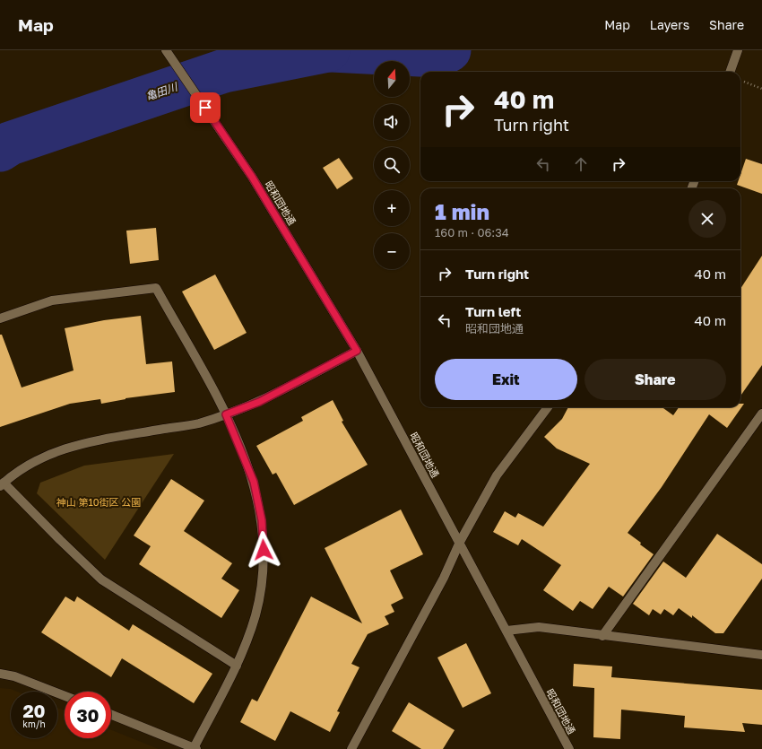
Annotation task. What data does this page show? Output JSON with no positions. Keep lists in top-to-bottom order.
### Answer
{
  "streets": {
    "street": ["昭和団地通"]
  },
  "water": ["亀田川"],
  "parks": ["神山 第10街区 公園"],
  "north": "top",
  "page": {
    "header": "Map",
    "nav": ["Map", "Layers", "Share"],
    "map_buttons": ["+", "−"],
    "turn": ["40 m", "Turn right"],
    "heading": ["1 min", "160 m · 06:34"],
    "list": [
      {
        "name": "Turn right",
        "value": "40 m"
      },
      {
        "name": "Turn left",
        "note": "昭和団地通",
        "value": "40 m"
      }
    ],
    "buttons": ["Exit", "Share"],
    "speed": "20 km/h",
    "limit": "30"
  }
}
